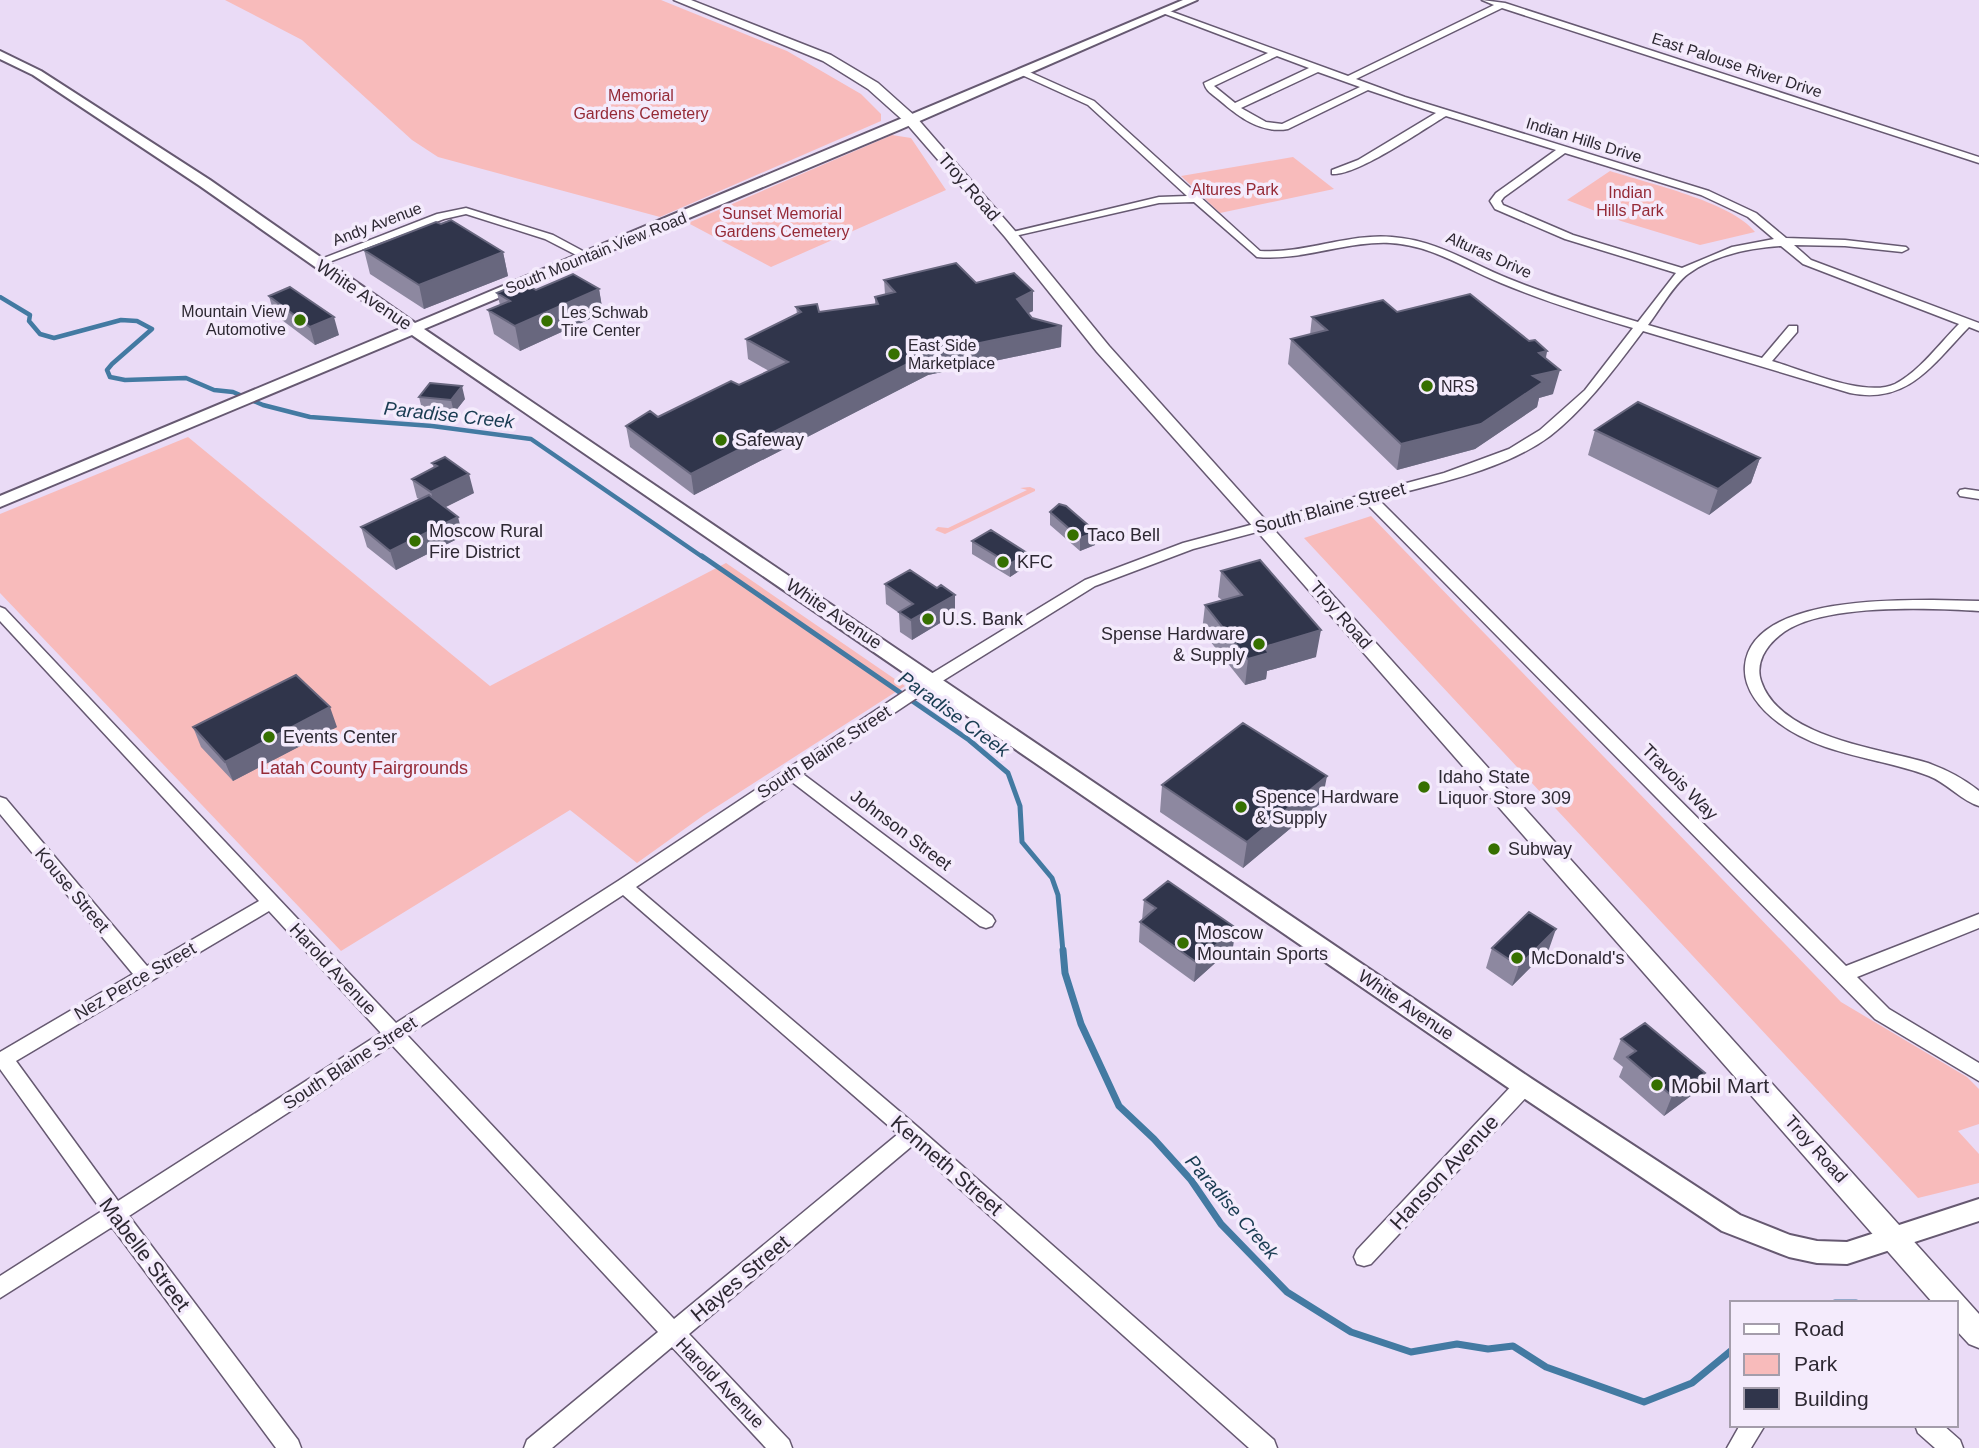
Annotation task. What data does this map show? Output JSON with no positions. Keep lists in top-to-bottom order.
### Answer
{
  "streets": {
    "main road": ["Troy Road"],
    "street": [
      "East Palouse River Drive",
      "Indian Hills Drive",
      "Andy Avenue",
      "South Mountain View Road",
      "Alturas Drive",
      "White Avenue",
      "South Blaine Street",
      "Travois Way",
      "Johnson Street",
      "Kouse Street",
      "Harold Avenue",
      "Nez Perce Street",
      "Kenneth Street",
      "Hanson Avenue",
      "Mabelle Street",
      "Hayes Street"
    ]
  },
  "crossings": [
    ["Indian Hills Drive", "South Mountain View Road"],
    ["Indian Hills Drive", "Alturas Drive"],
    ["Indian Hills Drive", "South Blaine Street"],
    ["Troy Road", "South Mountain View Road"],
    ["Troy Road", "White Avenue"],
    ["Troy Road", "South Blaine Street"],
    ["Andy Avenue", "South Mountain View Road"],
    ["Andy Avenue", "White Avenue"],
    ["South Mountain View Road", "Alturas Drive"],
    ["South Mountain View Road", "White Avenue"],
    ["Alturas Drive", "South Blaine Street"],
    ["White Avenue", "South Blaine Street"],
    ["White Avenue", "Hanson Avenue"],
    ["South Blaine Street", "Travois Way"],
    ["South Blaine Street", "Johnson Street"],
    ["South Blaine Street", "Harold Avenue"],
    ["South Blaine Street", "Kenneth Street"],
    ["South Blaine Street", "Mabelle Street"],
    ["Kouse Street", "Nez Perce Street"],
    ["Harold Avenue", "Nez Perce Street"],
    ["Harold Avenue", "Hayes Street"],
    ["Nez Perce Street", "Mabelle Street"],
    ["Kenneth Street", "Hayes Street"]
  ],
  "water": ["Paradise Creek"],
  "parks": [
    "Memorial Gardens Cemetery",
    "Altures Park",
    "Indian Hills Park",
    "Sunset Memorial Gardens Cemetery",
    "Latah County Fairgrounds"
  ],
  "places": [
    "Mountain View Automotive",
    "Les Schwab Tire Center",
    "East Side Marketplace",
    "NRS",
    "Safeway",
    "Taco Bell",
    "Moscow Rural Fire District",
    "KFC",
    "U.S. Bank",
    "Spense Hardware & Supply",
    "Events Center",
    "Idaho State Liquor Store 309",
    "Spence Hardware & Supply",
    "Subway",
    "Moscow Mountain Sports",
    "McDonald's",
    "Mobil Mart"
  ],
  "legend": ["Road", "Park", "Building"]
}
